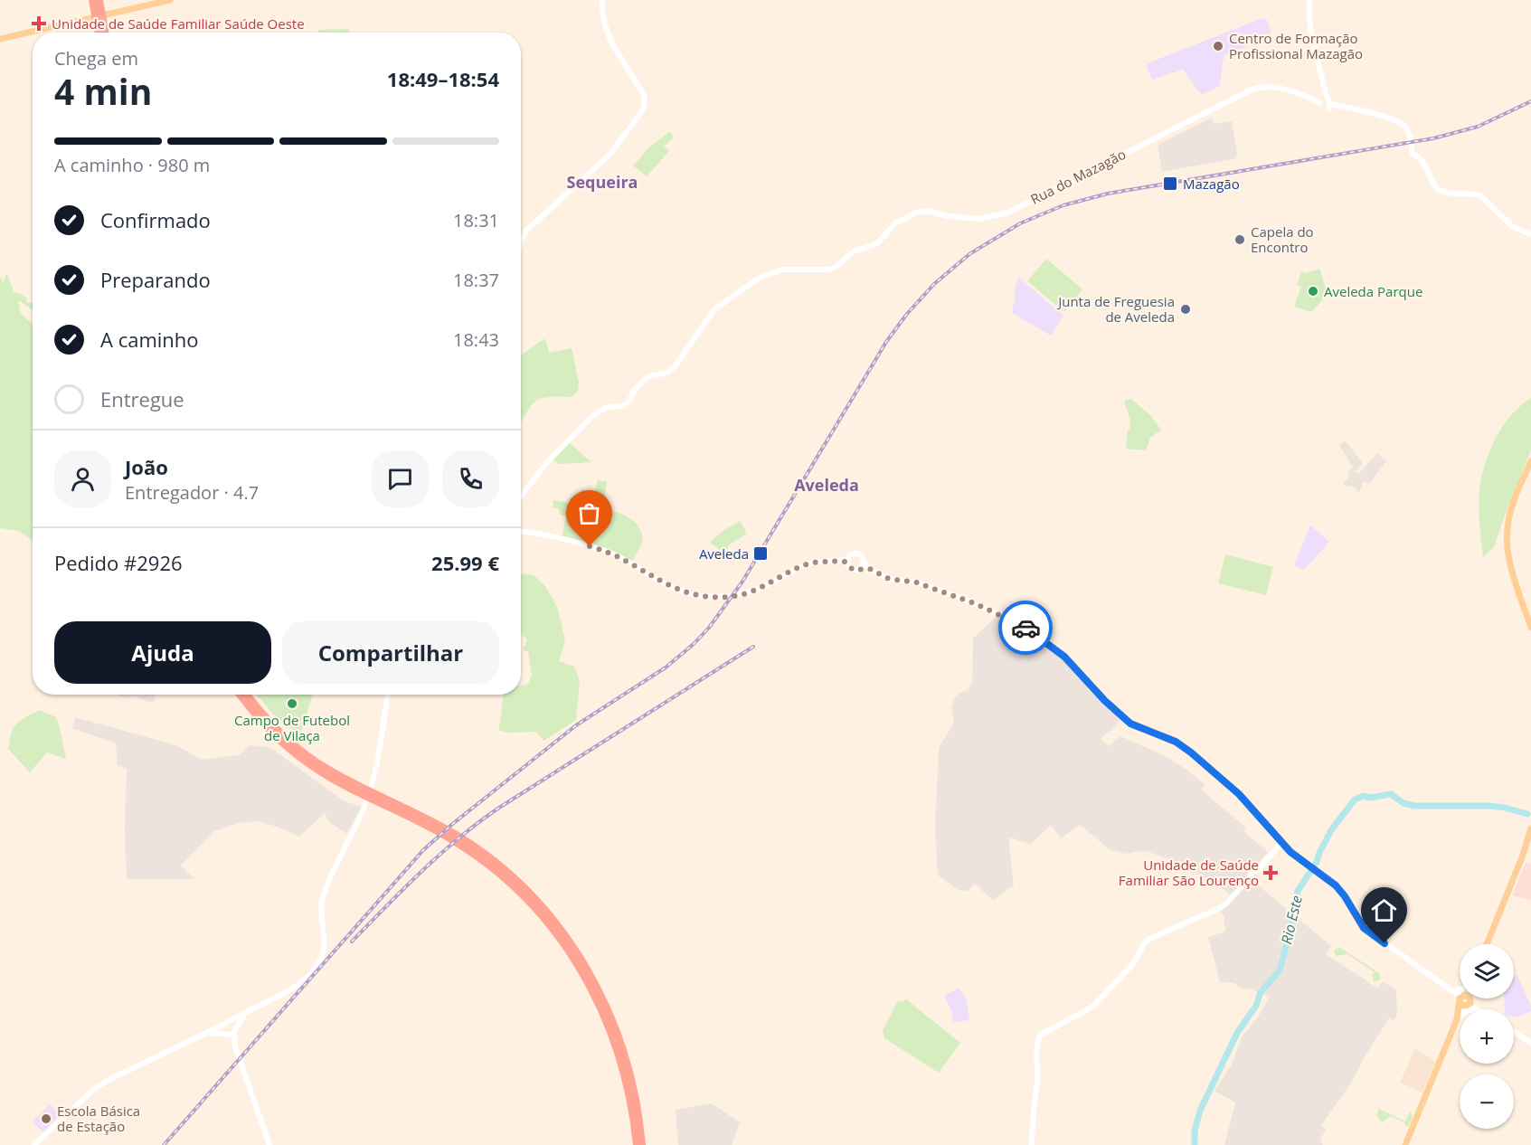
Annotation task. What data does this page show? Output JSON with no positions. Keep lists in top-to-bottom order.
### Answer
{
  "streets": {
    "street": ["Rua do Mazagão"]
  },
  "districts": ["Sequeira", "Aveleda"],
  "water": ["Rio Este"],
  "places": {
    "health": ["Unidade de Saúde Familiar Saúde Oeste", "Unidade de Saúde Familiar São Lourenço"],
    "other": [
      "Centro de Formação Profissional Mazagão",
      "Capela do Encontro",
      "Aveleda Parque",
      "Junta de Freguesia de Aveleda",
      "Campo de Futebol de Vilaça",
      "Escola Básica de Estação"
    ],
    "transit": ["Mazagão", "Aveleda"]
  },
  "page": {
    "heading": ["4 min", "Chega em", "18:49–18:54"],
    "panel": [
      "João",
      "Entregador · 4.7",
      "Pedido #2926",
      "25.99 €"
    ],
    "bar": "A caminho · 980 m",
    "list": [
      ["Confirmado", "18:31"],
      ["Preparando", "18:37"],
      ["A caminho", "18:43"],
      "Entregue"
    ],
    "buttons": ["Ajuda", "Compartilhar"],
    "map_buttons": ["+", "−"]
  }
}
